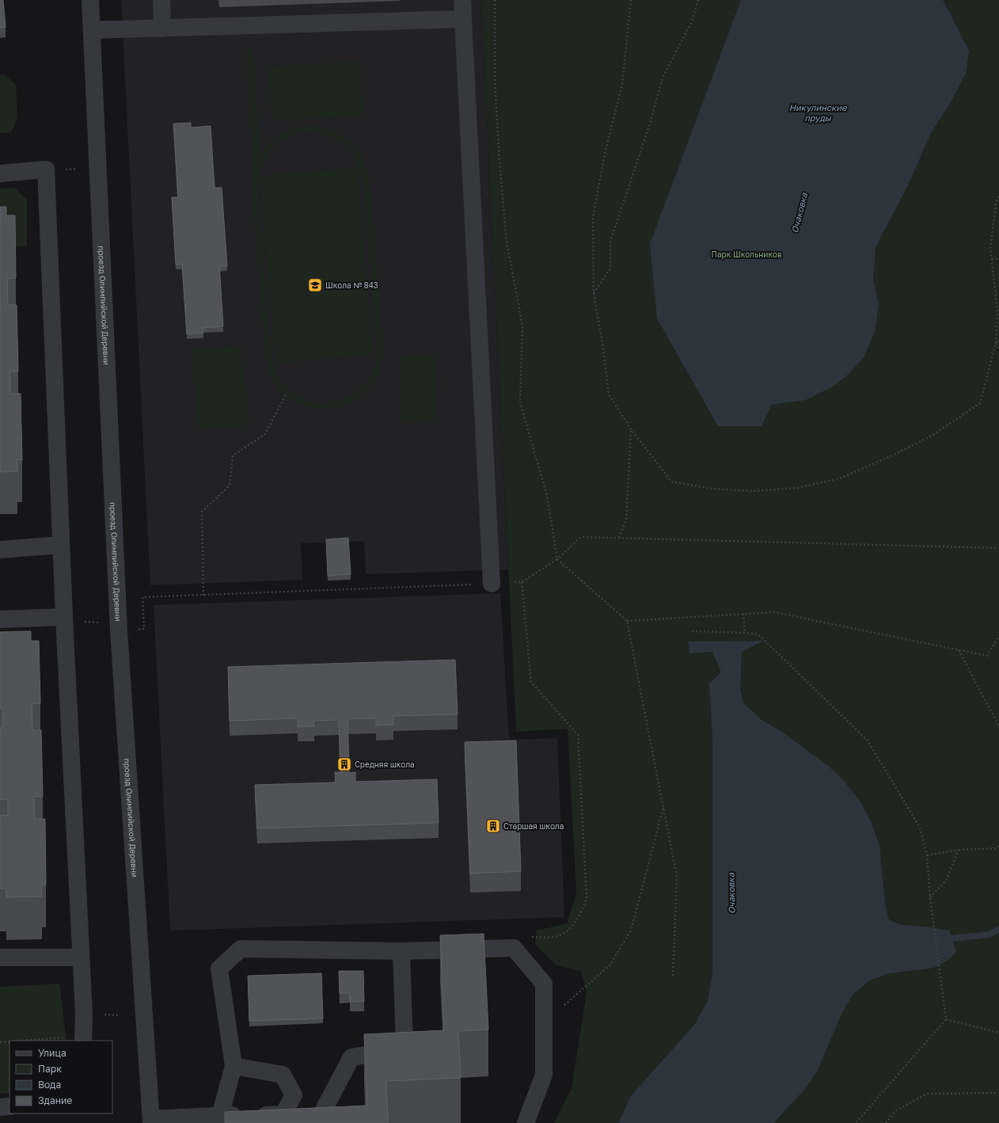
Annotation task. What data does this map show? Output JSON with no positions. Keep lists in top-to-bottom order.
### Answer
{
  "streets": {
    "street": ["проезд Олимпийской Деревни"]
  },
  "water": ["Никулинские пруды", "Очаковка"],
  "parks": ["Парк Школьников"],
  "places": {
    "school or university": ["Школа № 843"],
    "building": ["Средняя школа", "Старшая школа"]
  },
  "legend": [
    "Улица",
    "Парк",
    "Вода",
    "Здание"
  ]
}
